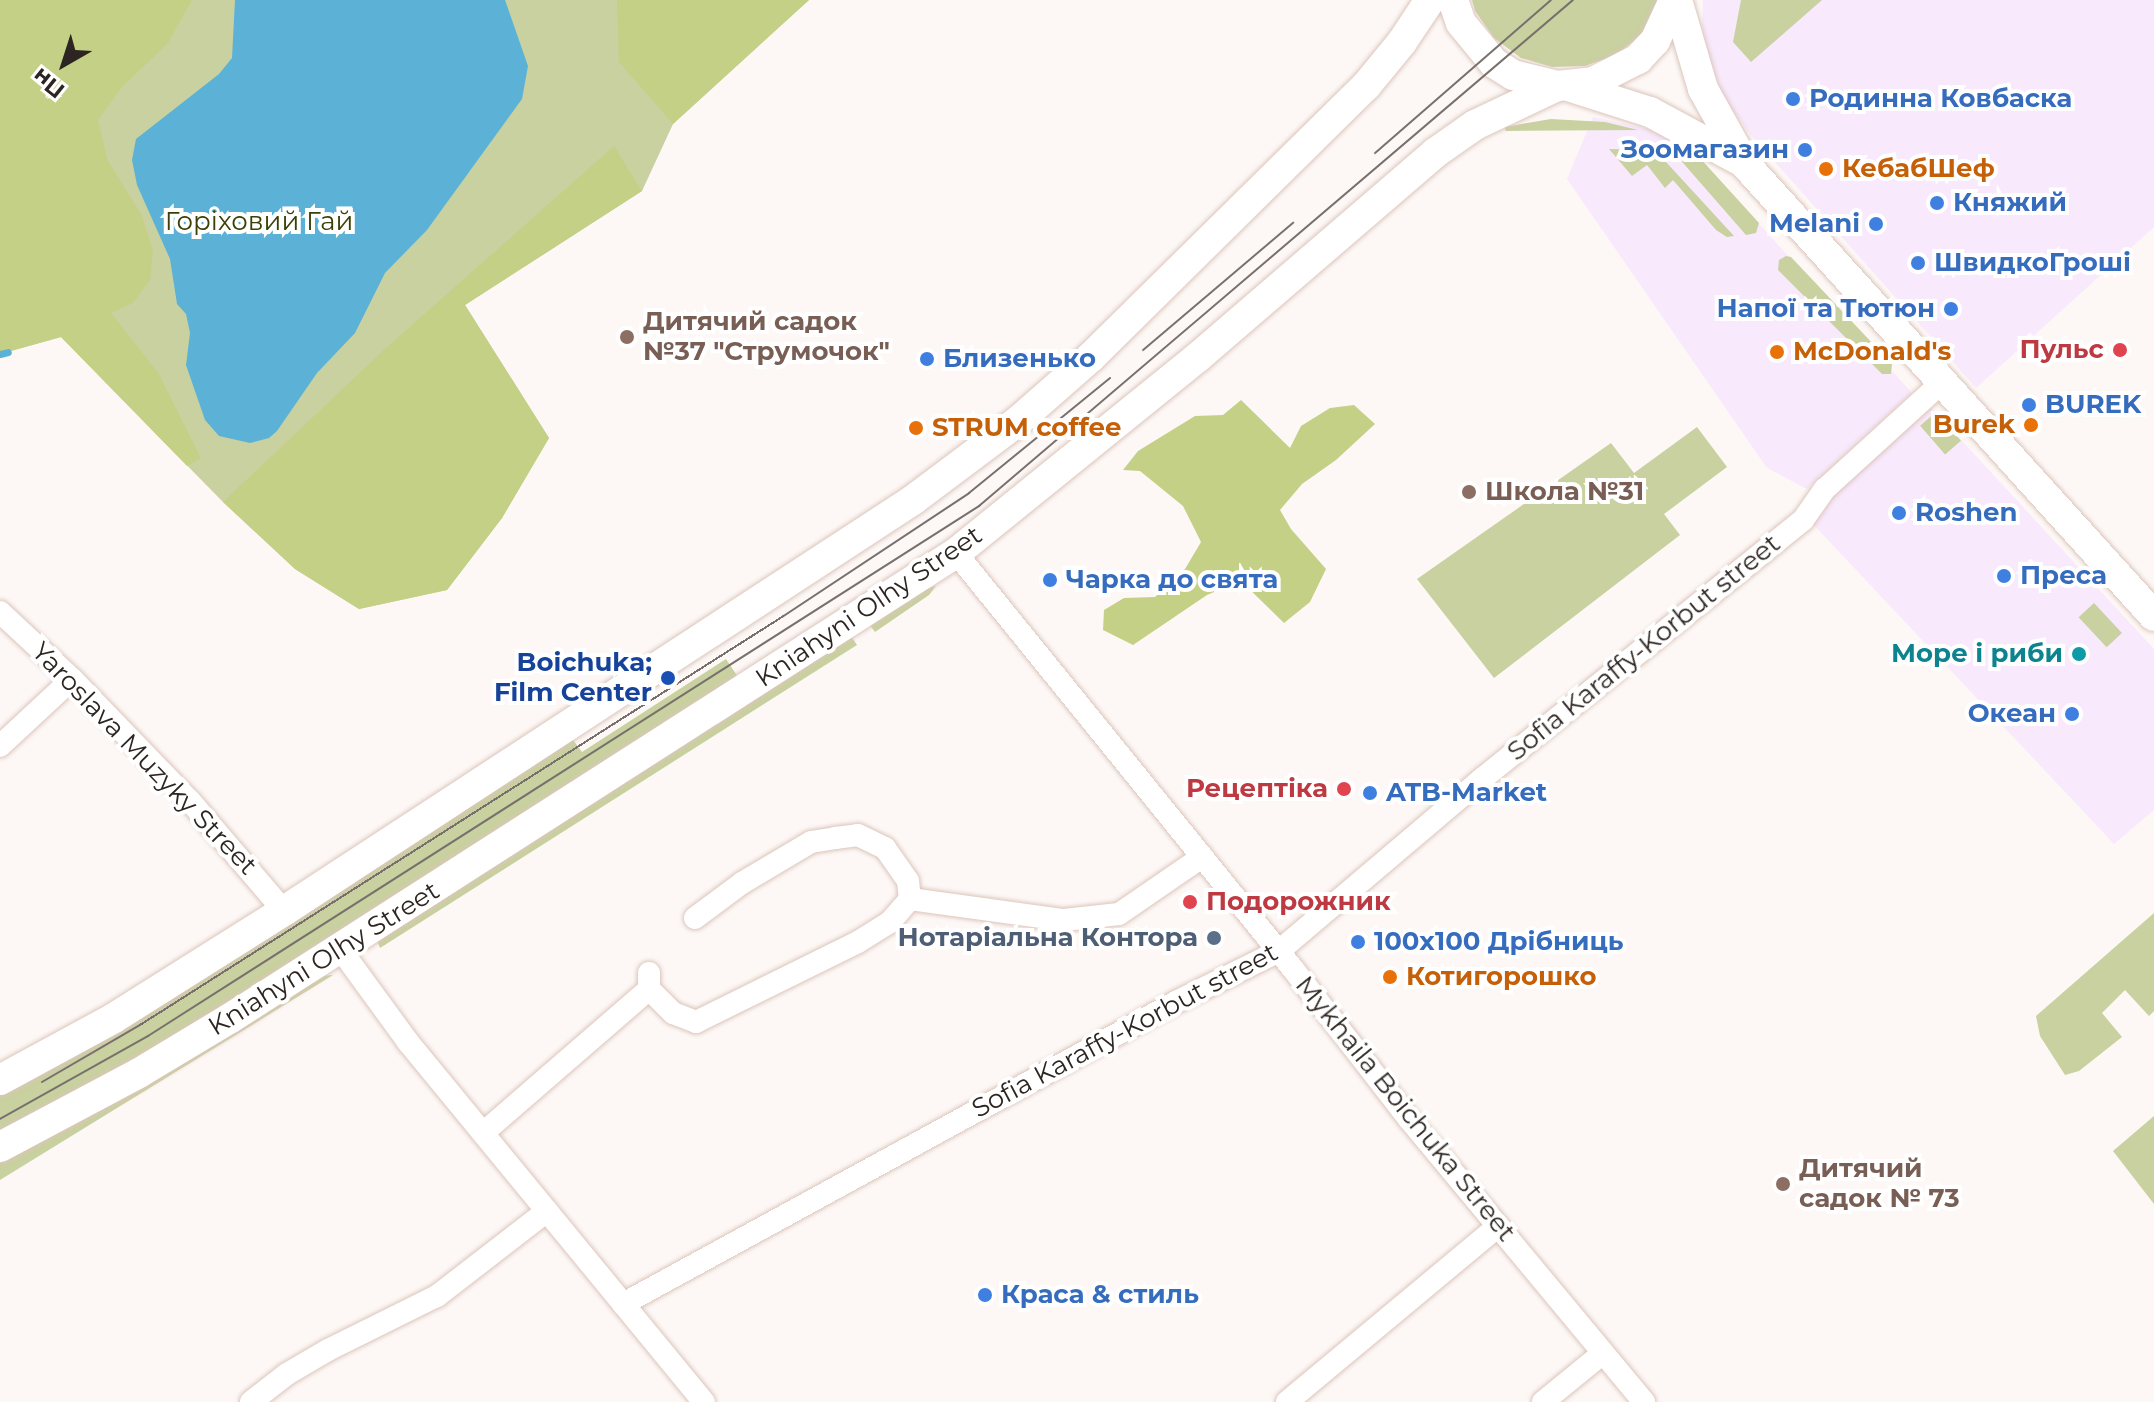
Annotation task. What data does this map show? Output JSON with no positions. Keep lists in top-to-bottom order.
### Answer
{
  "streets": {
    "main road": ["Kniahyni Olhy Street"],
    "street": ["Sofia Karaffy-Korbut street", "Yaroslava Muzyky Street", "Mykhaila Boichuka Street"]
  },
  "crossings": [
    ["Kniahyni Olhy Street", "Mykhaila Boichuka Street"],
    ["Sofia Karaffy-Korbut street", "Mykhaila Boichuka Street"]
  ],
  "parks": ["Горіховий Гай"],
  "places": [
    "Родинна Ковбаска",
    "Зоомагазин",
    "КебабШеф",
    "Княжий",
    "Melani",
    "ШвидкоГроші",
    "Напої та Тютюн",
    "Дитячий садок №37 \"Струмочок\"",
    "Пульс",
    "McDonald's",
    "Близенько",
    "BUREK",
    "Burek",
    "STRUM coffee",
    "Школа №31",
    "Roshen",
    "Преса",
    "Чарка до свята",
    "Море і риби",
    "Boichuka; Film Center",
    "Океан",
    "Рецептіка",
    "ATB-Market",
    "Подорожник",
    "Нотаріальна Контора",
    "100х100 Дрібниць",
    "Котигорошко",
    "Дитячий садок № 73",
    "Краса & стиль"
  ],
  "north": "bottom left"
}
